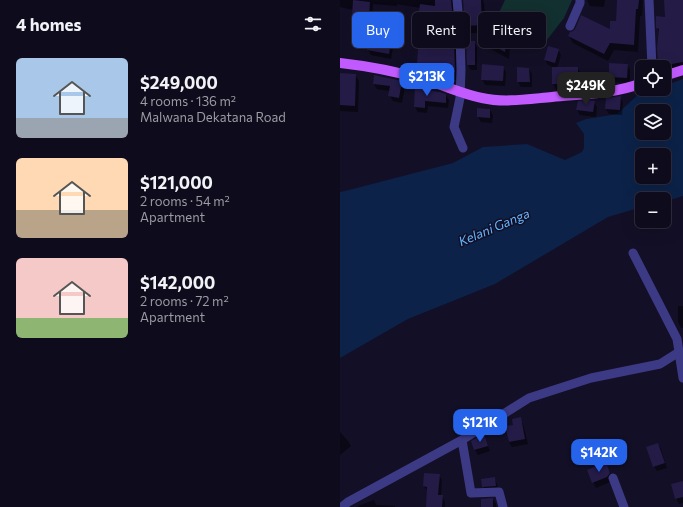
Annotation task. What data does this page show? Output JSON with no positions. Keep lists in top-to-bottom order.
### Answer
{
  "water": ["Kelani Ganga"],
  "page": {
    "heading": "4 homes",
    "chip": ["Buy", "Rent", "Filters"],
    "list": [
      {
        "name": "$249,000",
        "note": "4 rooms · 136 m² · Malwana Dekatana Road"
      },
      {
        "name": "$121,000",
        "note": "2 rooms · 54 m² · Apartment"
      },
      {
        "name": "$142,000",
        "note": "2 rooms · 72 m² · Apartment"
      }
    ],
    "map_buttons": ["+", "−"],
    "price": [
      "$213K",
      "$249K",
      "$121K",
      "$142K"
    ]
  }
}
